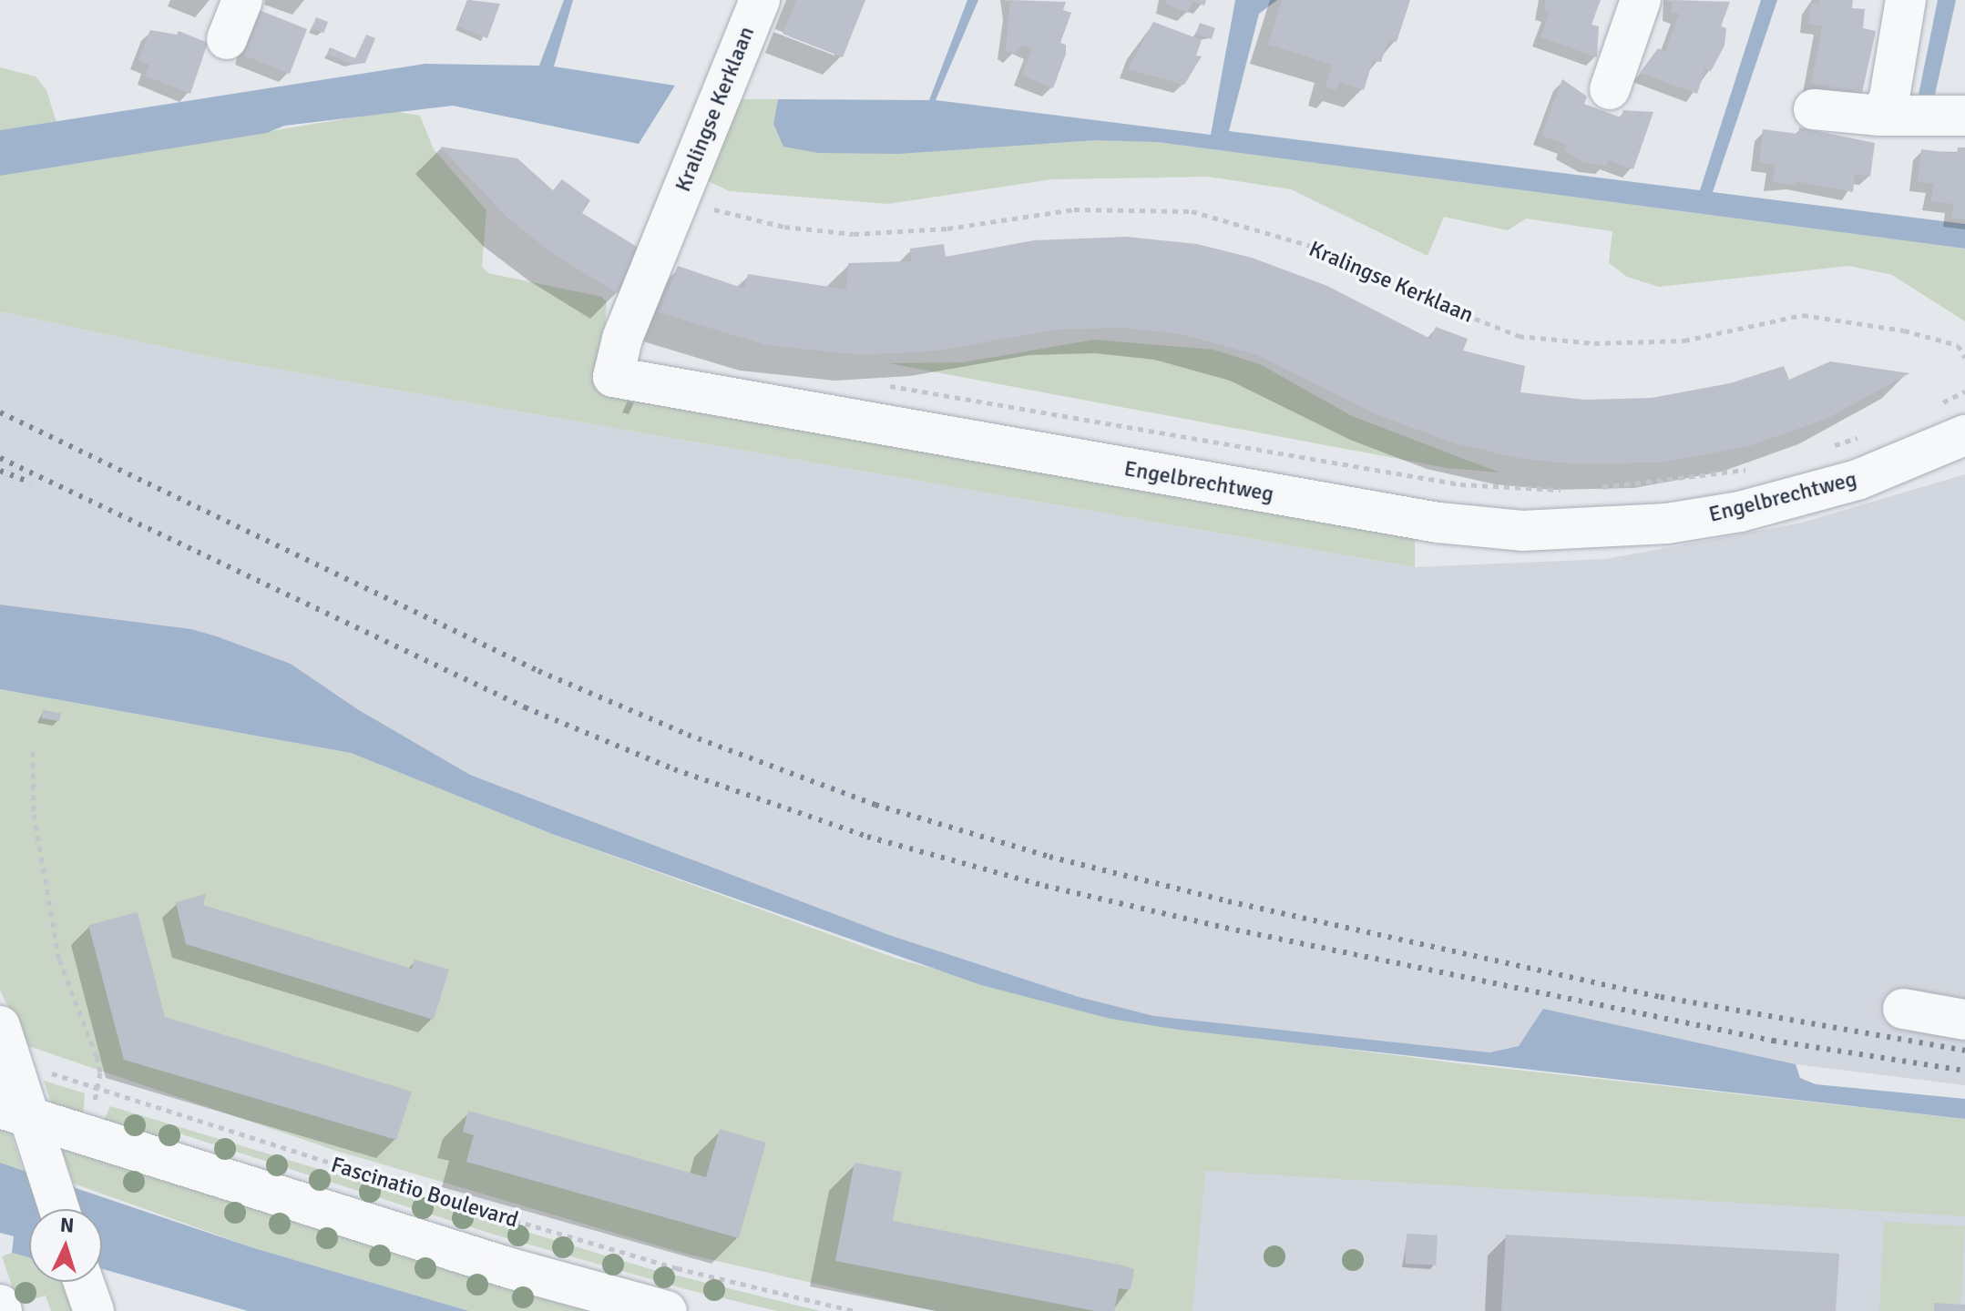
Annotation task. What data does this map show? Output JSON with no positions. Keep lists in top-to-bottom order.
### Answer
{
  "streets": {
    "street": ["Kralingse Kerklaan", "Engelbrechtweg"],
    "path": ["Fascinatio Boulevard"]
  },
  "crossings": [
    ["Kralingse Kerklaan", "Engelbrechtweg"]
  ],
  "north": "top"
}
